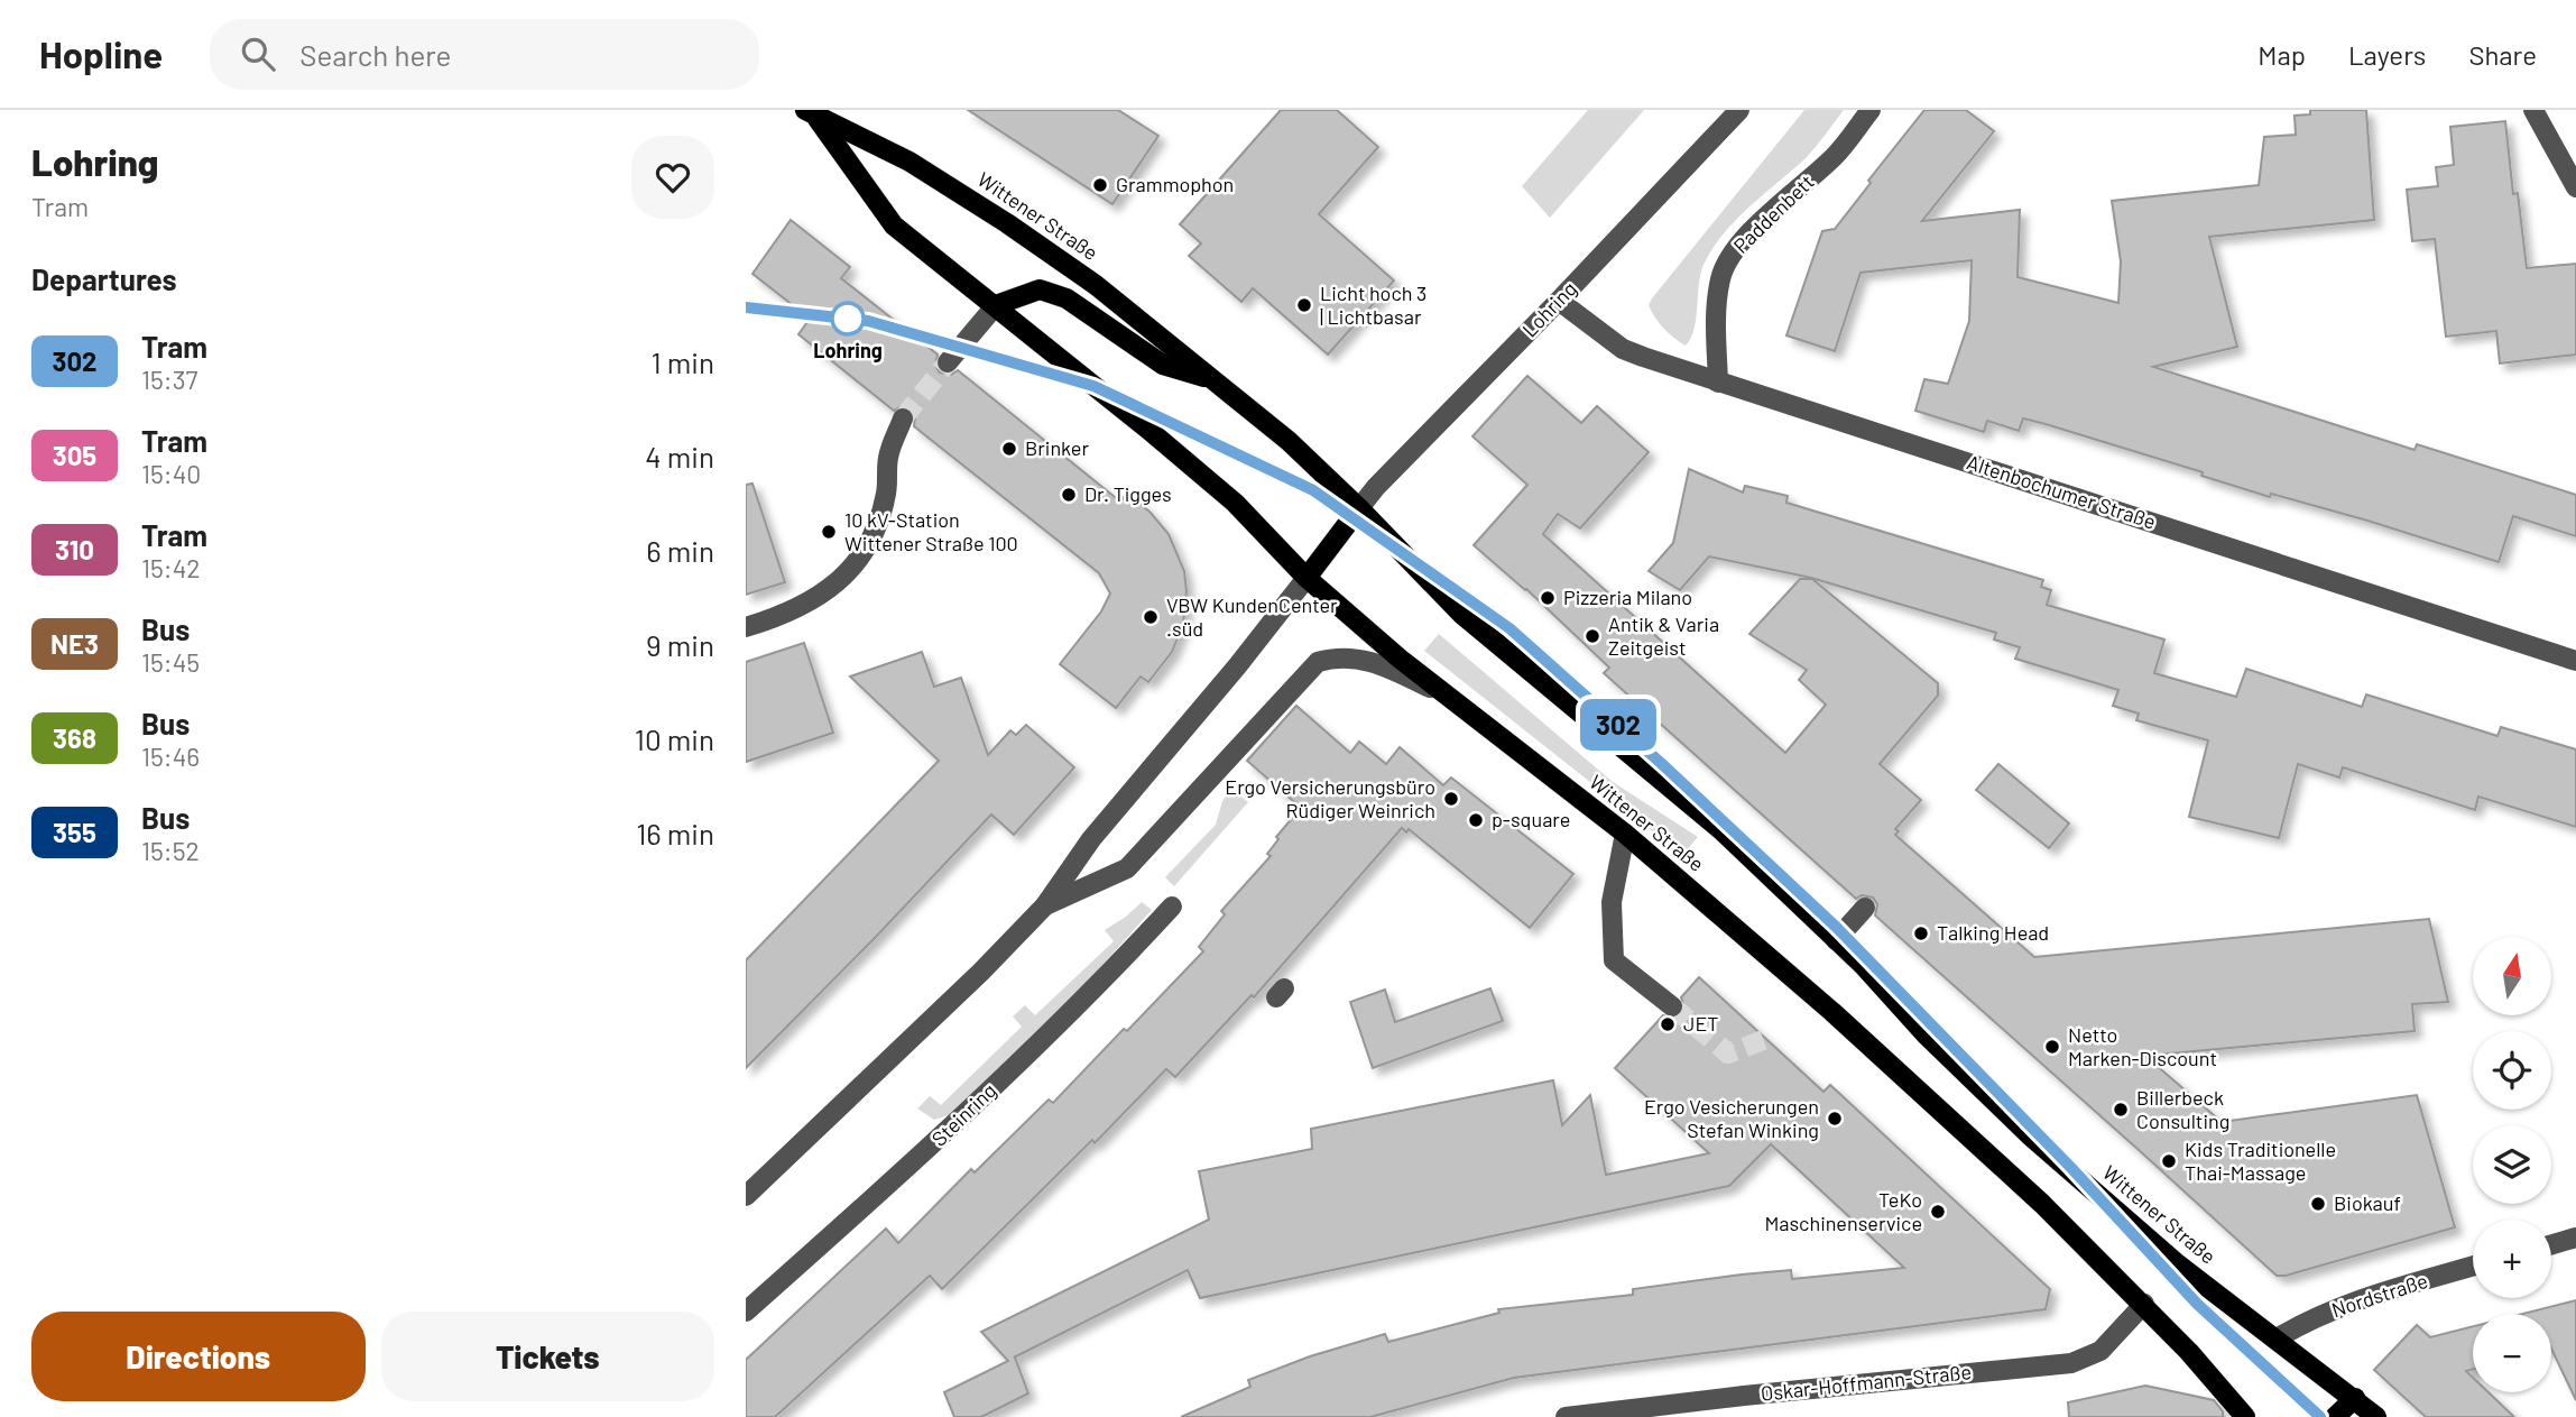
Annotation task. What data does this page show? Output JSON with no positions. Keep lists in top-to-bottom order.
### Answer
{
  "streets": {
    "main road": ["Wittener Straße"],
    "street": [
      "Paddenbett",
      "Lohring",
      "Altenbochumer Straße",
      "Steinring",
      "Nordstraße",
      "Oskar-Hoffmann-Straße"
    ]
  },
  "crossings": [
    ["Paddenbett", "Altenbochumer Straße"],
    ["Wittener Straße", "Lohring"],
    ["Wittener Straße", "Nordstraße"],
    ["Wittener Straße", "Oskar-Hoffmann-Straße"],
    ["Lohring", "Altenbochumer Straße"]
  ],
  "places": [
    "Grammophon",
    "Licht hoch 3 | Lichtbasar",
    "Lohring",
    "Brinker",
    "Dr. Tigges",
    "10 kV-Station Wittener Straße 100",
    "Pizzeria Milano",
    "VBW KundenCenter .süd",
    "Antik & Varia Zeitgeist",
    "Ergo Versicherungsbüro Rüdiger Weinrich",
    "p-square",
    "Talking Head",
    "JET",
    "Netto Marken-Discount",
    "Billerbeck Consulting",
    "Ergo Vesicherungen Stefan Winking",
    "Kids Traditionelle Thai-Massage",
    "Biokauf",
    "TeKo Maschinenservice"
  ],
  "lines": ["tram line 302"],
  "north": "top",
  "page": {
    "header": "Hopline",
    "search": "Search here",
    "nav": ["Map", "Layers", "Share"],
    "heading": [
      ["Lohring", "Tram"],
      "Departures"
    ],
    "on_map": "302",
    "list": [
      {
        "mark": "302",
        "name": "Tram",
        "note": "15:37",
        "value": "1 min"
      },
      {
        "mark": "305",
        "name": "Tram",
        "note": "15:40",
        "value": "4 min"
      },
      {
        "mark": "310",
        "name": "Tram",
        "note": "15:42",
        "value": "6 min"
      },
      {
        "mark": "NE3",
        "name": "Bus",
        "note": "15:45",
        "value": "9 min"
      },
      {
        "mark": "368",
        "name": "Bus",
        "note": "15:46",
        "value": "10 min"
      },
      {
        "mark": "355",
        "name": "Bus",
        "note": "15:52",
        "value": "16 min"
      }
    ],
    "map_buttons": ["+", "−"],
    "buttons": ["Directions", "Tickets"]
  }
}
